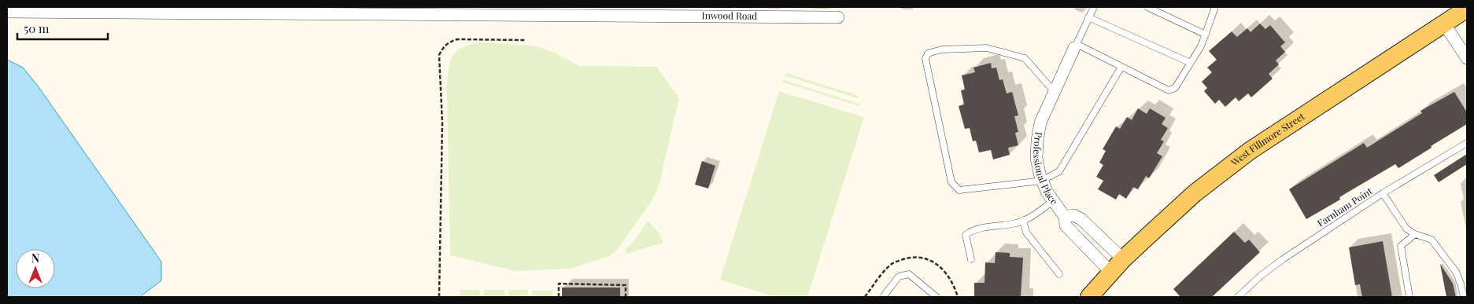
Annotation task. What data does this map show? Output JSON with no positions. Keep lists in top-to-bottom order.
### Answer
{
  "streets": {
    "main road": ["West Fillmore Street"],
    "street": ["Inwood Road", "Professional Place"],
    "lane": ["Farnham Point"]
  },
  "crossings": [
    ["West Fillmore Street", "Professional Place"]
  ],
  "scale_bar": "50 m",
  "north": "top"
}
